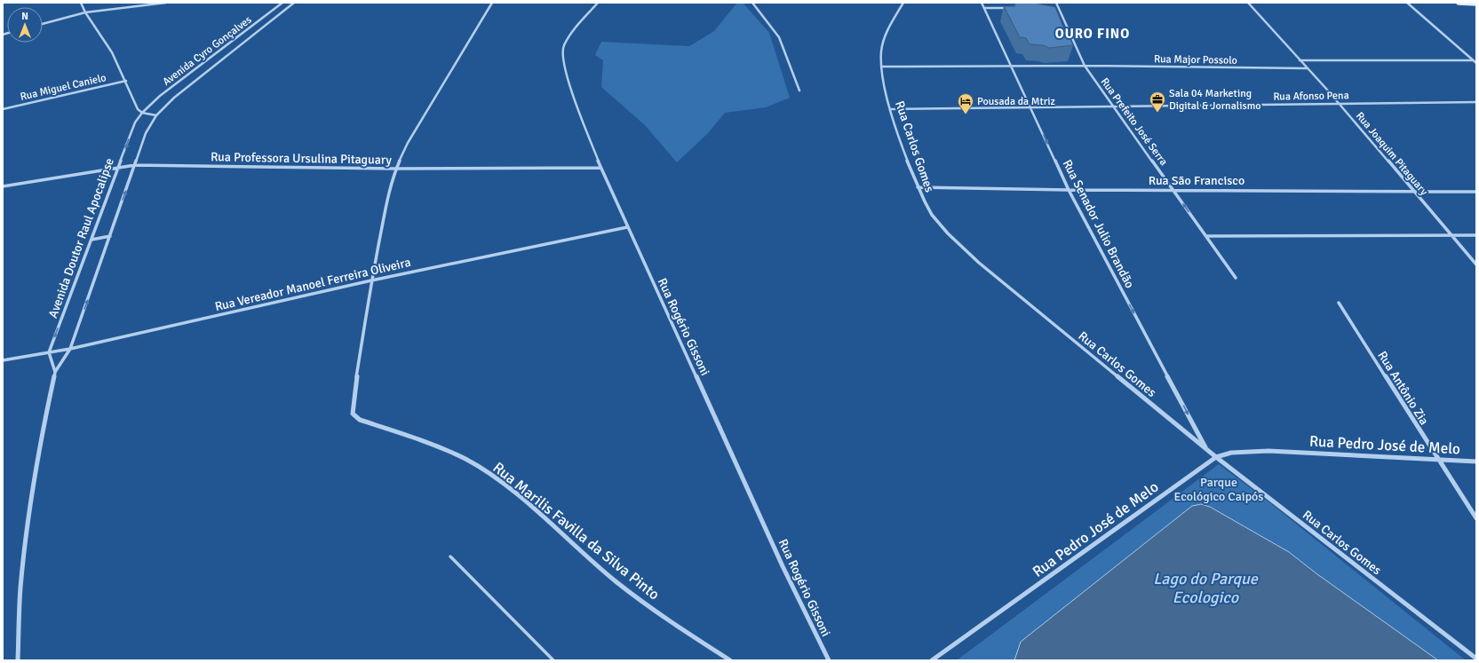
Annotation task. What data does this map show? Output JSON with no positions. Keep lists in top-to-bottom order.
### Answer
{
  "streets": {
    "street": [
      "Avenida Cyro Gonçalves",
      "Rua Major Possolo",
      "Rua Miguel Canielo",
      "Rua Afonso Pena",
      "Rua Prefeito José Serra",
      "Rua Carlos Gomes",
      "Rua Joaquim Pitaguary",
      "Rua Professora Ursulina Pitaguary",
      "Rua São Francisco",
      "Rua Senador Julio Brandão",
      "Avenida Doutor Raul Apocalipse",
      "Rua Vereador Manoel Ferreira Oliveira",
      "Rua Rogério Gissoni",
      "Rua Antônio Zia",
      "Rua Pedro José de Melo",
      "Rua Marilis Favilla da Silva Pinto"
    ]
  },
  "crossings": [
    ["Avenida Cyro Gonçalves", "Avenida Doutor Raul Apocalipse"],
    ["Rua Major Possolo", "Rua Prefeito José Serra"],
    ["Rua Major Possolo", "Rua Carlos Gomes"],
    ["Rua Major Possolo", "Rua Joaquim Pitaguary"],
    ["Rua Major Possolo", "Rua Senador Julio Brandão"],
    ["Rua Afonso Pena", "Rua Prefeito José Serra"],
    ["Rua Afonso Pena", "Rua Carlos Gomes"],
    ["Rua Afonso Pena", "Rua Joaquim Pitaguary"],
    ["Rua Afonso Pena", "Rua Senador Julio Brandão"],
    ["Rua Prefeito José Serra", "Rua São Francisco"],
    ["Rua Carlos Gomes", "Rua São Francisco"],
    ["Rua Carlos Gomes", "Rua Senador Julio Brandão"],
    ["Rua Carlos Gomes", "Rua Pedro José de Melo"],
    ["Rua Joaquim Pitaguary", "Rua São Francisco"],
    ["Rua Professora Ursulina Pitaguary", "Avenida Doutor Raul Apocalipse"],
    ["Rua Professora Ursulina Pitaguary", "Rua Rogério Gissoni"],
    ["Rua São Francisco", "Rua Senador Julio Brandão"],
    ["Avenida Doutor Raul Apocalipse", "Rua Vereador Manoel Ferreira Oliveira"],
    ["Rua Vereador Manoel Ferreira Oliveira", "Rua Rogério Gissoni"],
    ["Rua Vereador Manoel Ferreira Oliveira", "Rua Marilis Favilla da Silva Pinto"],
    ["Rua Antônio Zia", "Rua Pedro José de Melo"]
  ],
  "one_way": ["Rua Senador Julio Brandão"],
  "districts": ["OURO FINO"],
  "water": ["Lago do Parque Ecologico"],
  "parks": ["Parque Ecológico Caipós"],
  "places": {
    "office": ["Sala 04 Marketing Digital & Jornalismo"],
    "hotel": ["Pousada da Mtriz"]
  },
  "north": "top"
}
